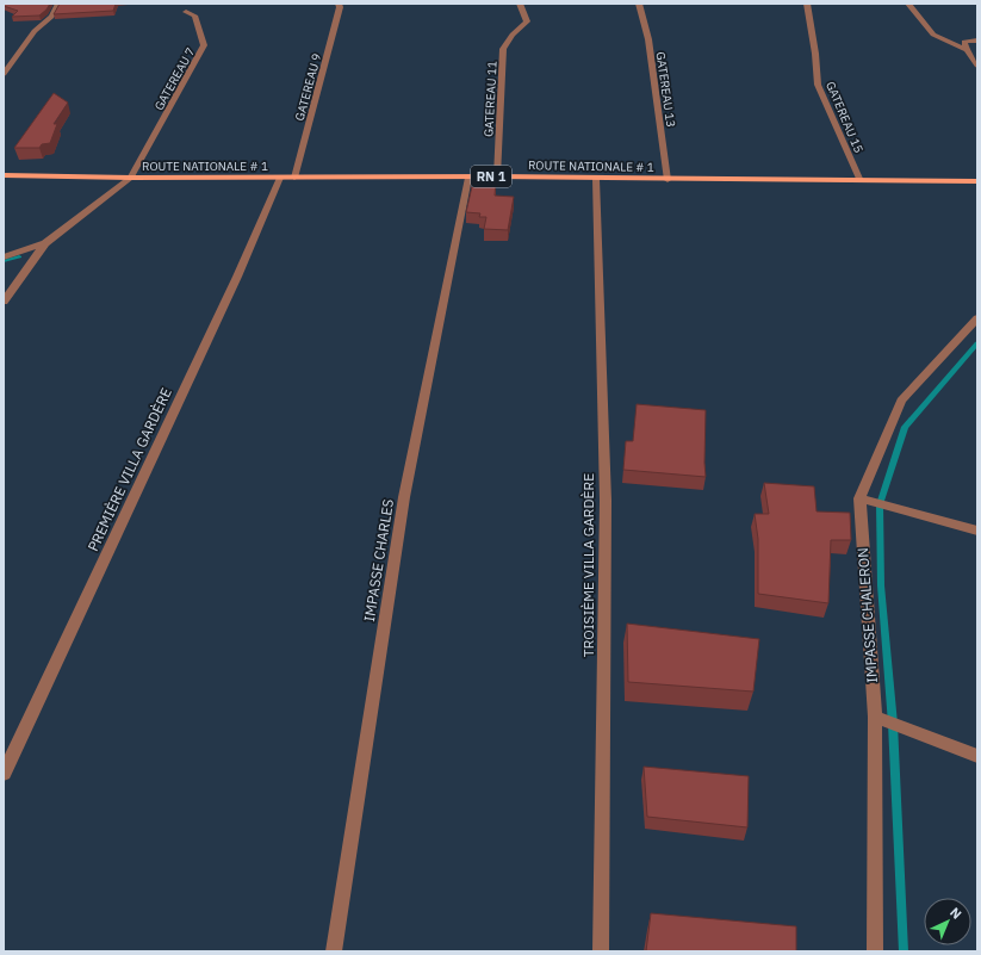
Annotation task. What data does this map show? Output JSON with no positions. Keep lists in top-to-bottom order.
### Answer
{
  "streets": {
    "main road": ["ROUTE NATIONALE # 1", "RN 1"],
    "street": [
      "GATEREAU 7",
      "GATEREAU 9",
      "GATEREAU 13",
      "GATEREAU 11",
      "GATEREAU 15",
      "PREMIÈRE VILLA GARDÈRE",
      "IMPASSE CHARLES",
      "TROISIÈME VILLA GARDÈRE",
      "IMPASSE CHALERON"
    ]
  },
  "crossings": [
    ["GATEREAU 7", "ROUTE NATIONALE # 1"],
    ["GATEREAU 9", "ROUTE NATIONALE # 1"],
    ["GATEREAU 13", "ROUTE NATIONALE # 1"],
    ["GATEREAU 11", "ROUTE NATIONALE # 1"],
    ["GATEREAU 15", "ROUTE NATIONALE # 1"],
    ["ROUTE NATIONALE # 1", "PREMIÈRE VILLA GARDÈRE"],
    ["ROUTE NATIONALE # 1", "IMPASSE CHARLES"],
    ["ROUTE NATIONALE # 1", "TROISIÈME VILLA GARDÈRE"]
  ],
  "north": "top right"
}
